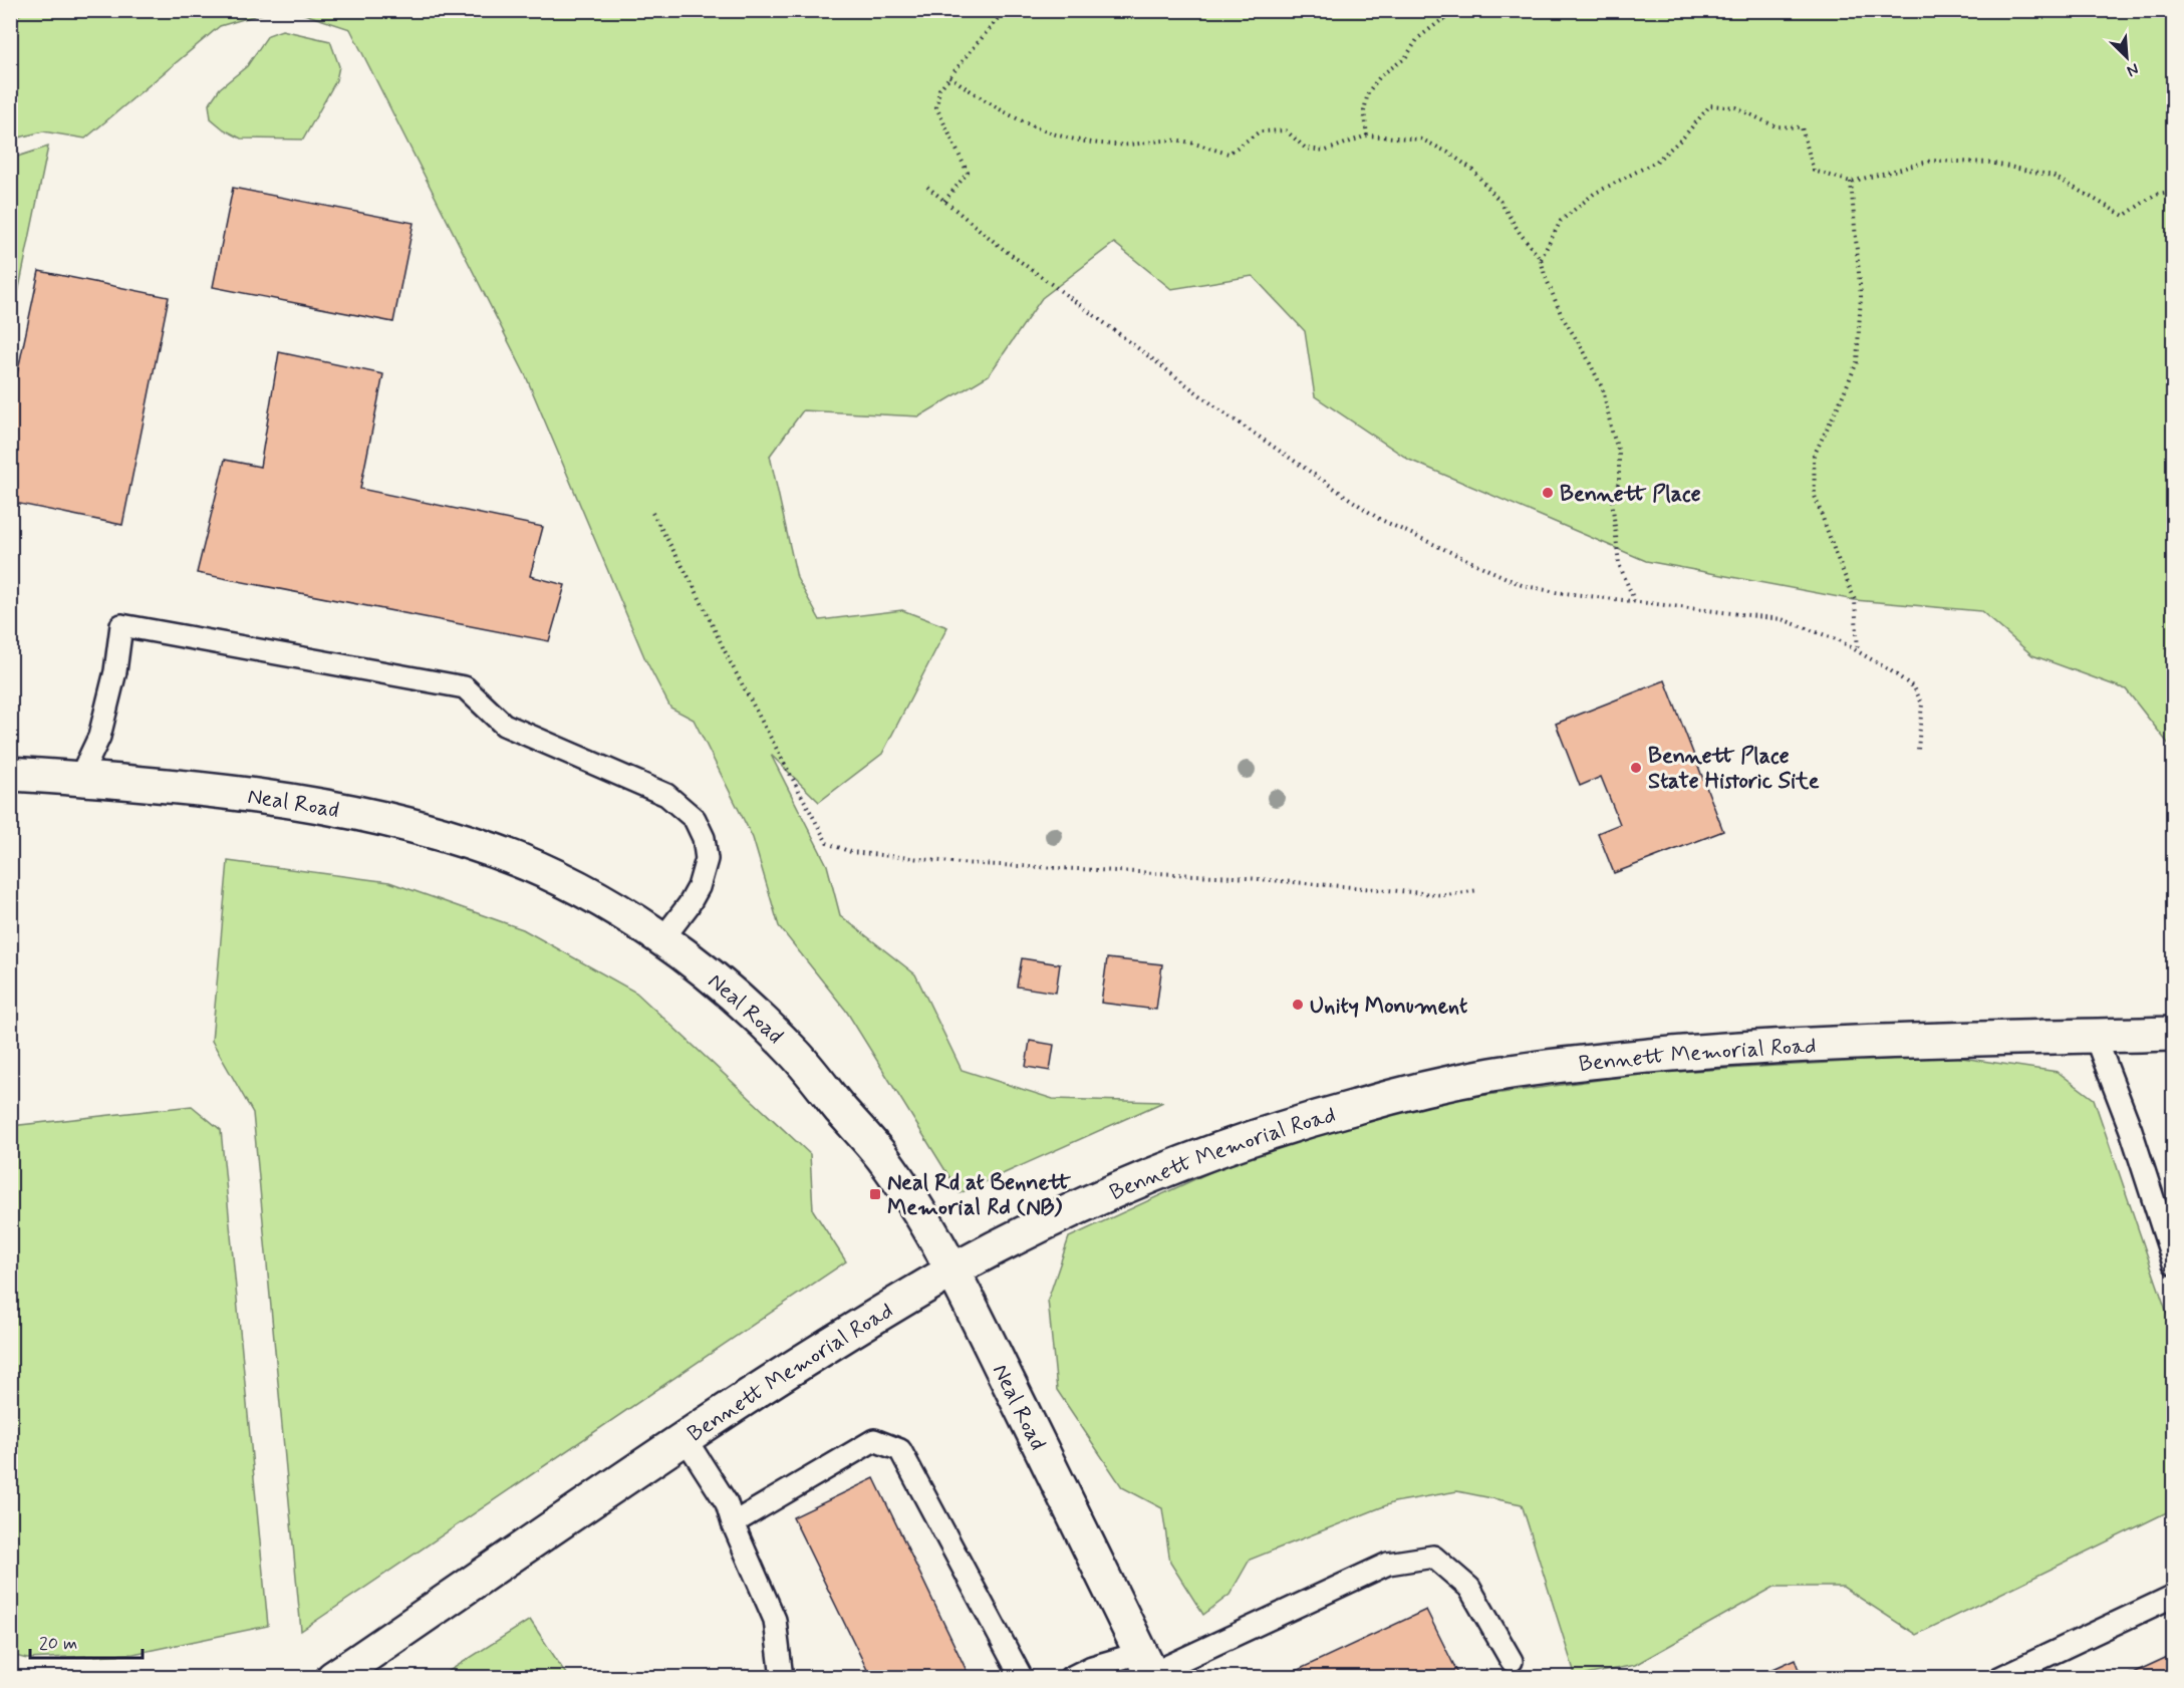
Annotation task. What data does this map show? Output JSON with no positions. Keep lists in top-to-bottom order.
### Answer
{
  "streets": {
    "street": ["Neal Road", "Bennett Memorial Road"]
  },
  "crossings": [
    ["Neal Road", "Bennett Memorial Road"]
  ],
  "places": {
    "other": ["Bennett Place", "Bennett Place State Historic Site", "Unity Monument"],
    "transit": ["Neal Rd at Bennett Memorial Rd (NB)"]
  },
  "scale_bar": "20 m",
  "north": "bottom right"
}
